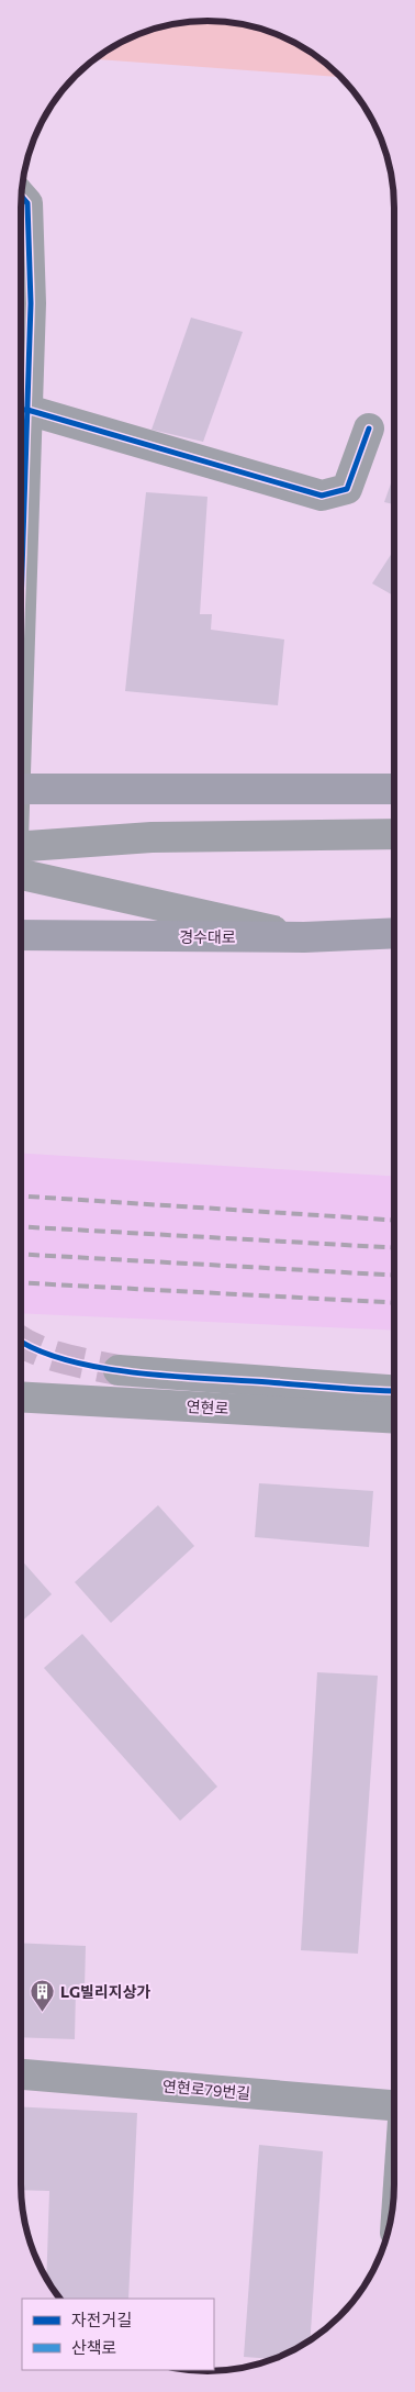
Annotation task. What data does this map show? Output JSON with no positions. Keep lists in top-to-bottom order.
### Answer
{
  "streets": {
    "main road": ["경수대로"],
    "street": ["연현로", "연현로79번길"]
  },
  "places": {
    "building": ["LG빌리지상가"]
  },
  "legend": ["자전거길", "산책로"]
}
